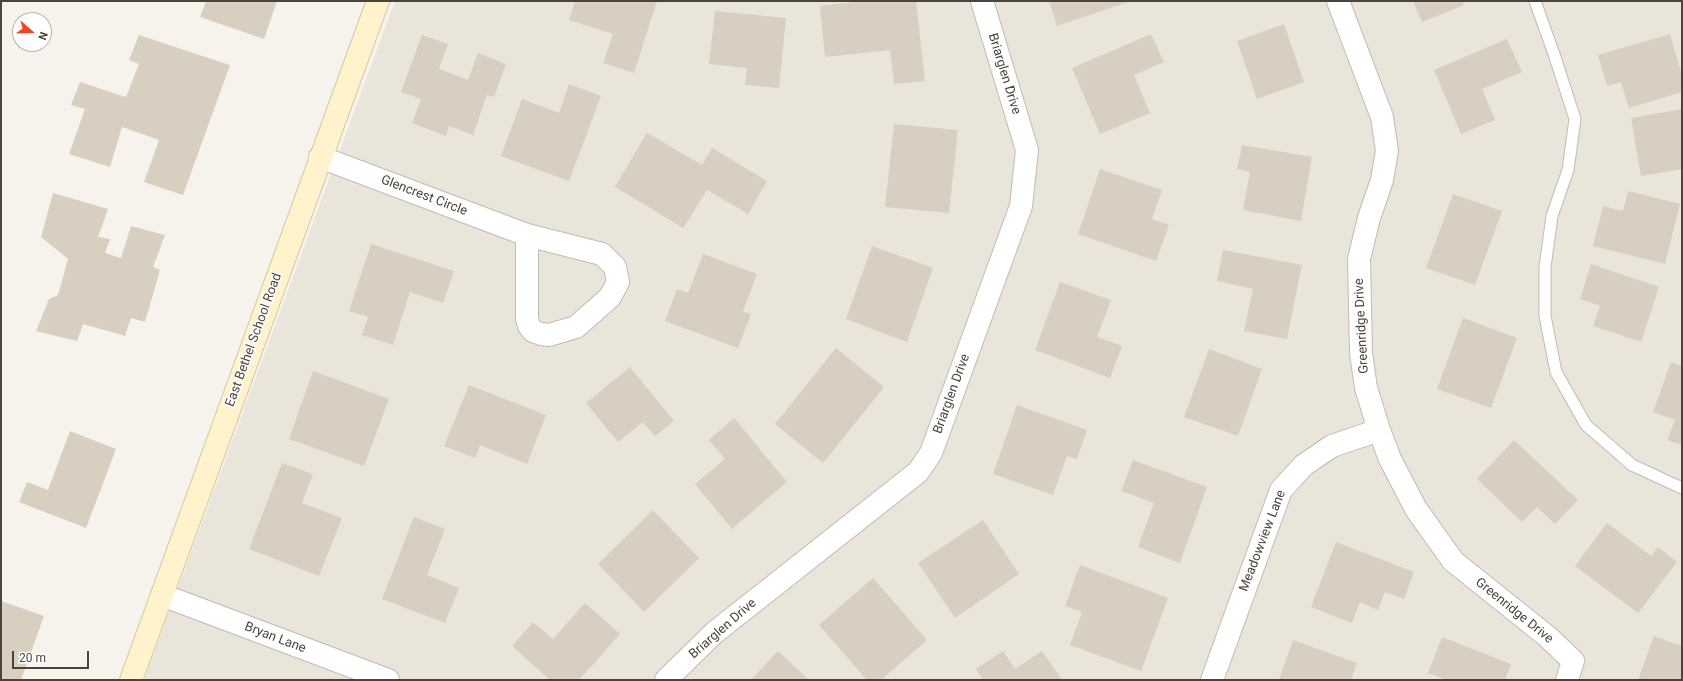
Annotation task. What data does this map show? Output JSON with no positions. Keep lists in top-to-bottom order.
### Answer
{
  "streets": {
    "street": [
      "Briarglen Drive",
      "Glencrest Circle",
      "Greenridge Drive",
      "East Bethel School Road",
      "Meadowview Lane",
      "Bryan Lane"
    ]
  },
  "crossings": [
    ["Glencrest Circle", "East Bethel School Road"],
    ["Greenridge Drive", "Meadowview Lane"],
    ["East Bethel School Road", "Bryan Lane"]
  ],
  "scale_bar": "20 m",
  "north": "right"
}
